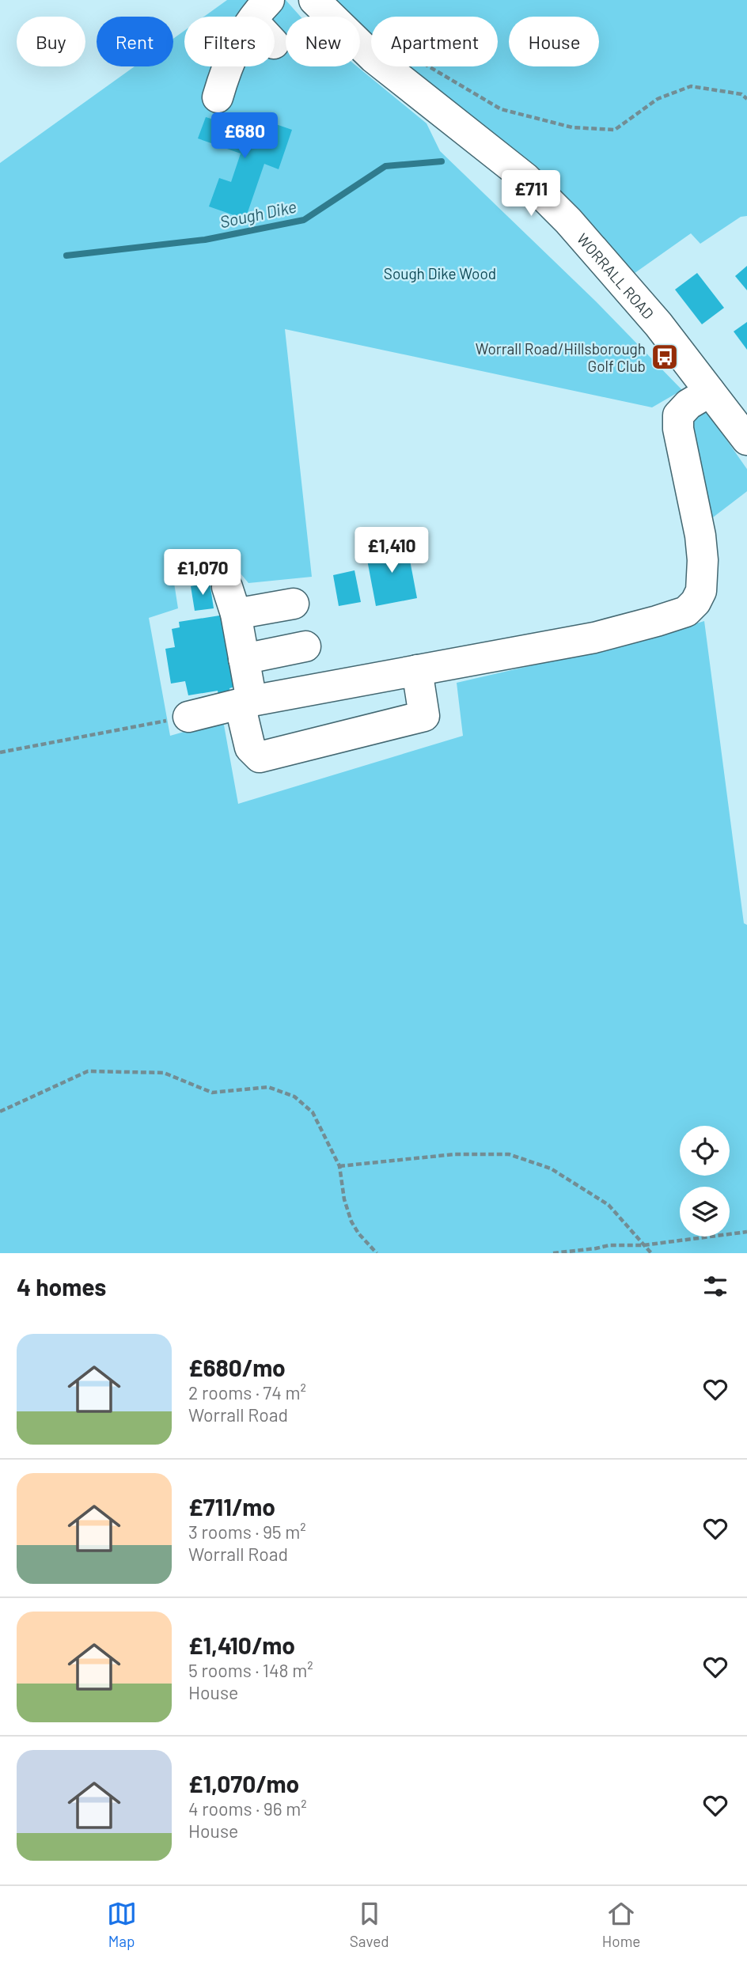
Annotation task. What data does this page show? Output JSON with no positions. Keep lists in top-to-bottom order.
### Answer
{
  "streets": {
    "street": ["WORRALL ROAD"]
  },
  "water": ["Sough Dike"],
  "parks": ["Sough Dike Wood"],
  "places": {
    "bus stop": ["Worrall Road/Hillsborough Golf Club"]
  },
  "page": {
    "chip": [
      "Buy",
      "Rent",
      "Filters",
      "New",
      "Apartment",
      "House"
    ],
    "price": [
      "£680",
      "£711",
      "£1,410",
      "£1,070"
    ],
    "heading": "4 homes",
    "list": [
      {
        "name": "£680/mo",
        "note": "2 rooms · 74 m² · Worrall Road"
      },
      {
        "name": "£711/mo",
        "note": "3 rooms · 95 m² · Worrall Road"
      },
      {
        "name": "£1,410/mo",
        "note": "5 rooms · 148 m² · House"
      },
      {
        "name": "£1,070/mo",
        "note": "4 rooms · 96 m² · House"
      }
    ],
    "tabs": ["Map", "Saved", "Home"]
  }
}
